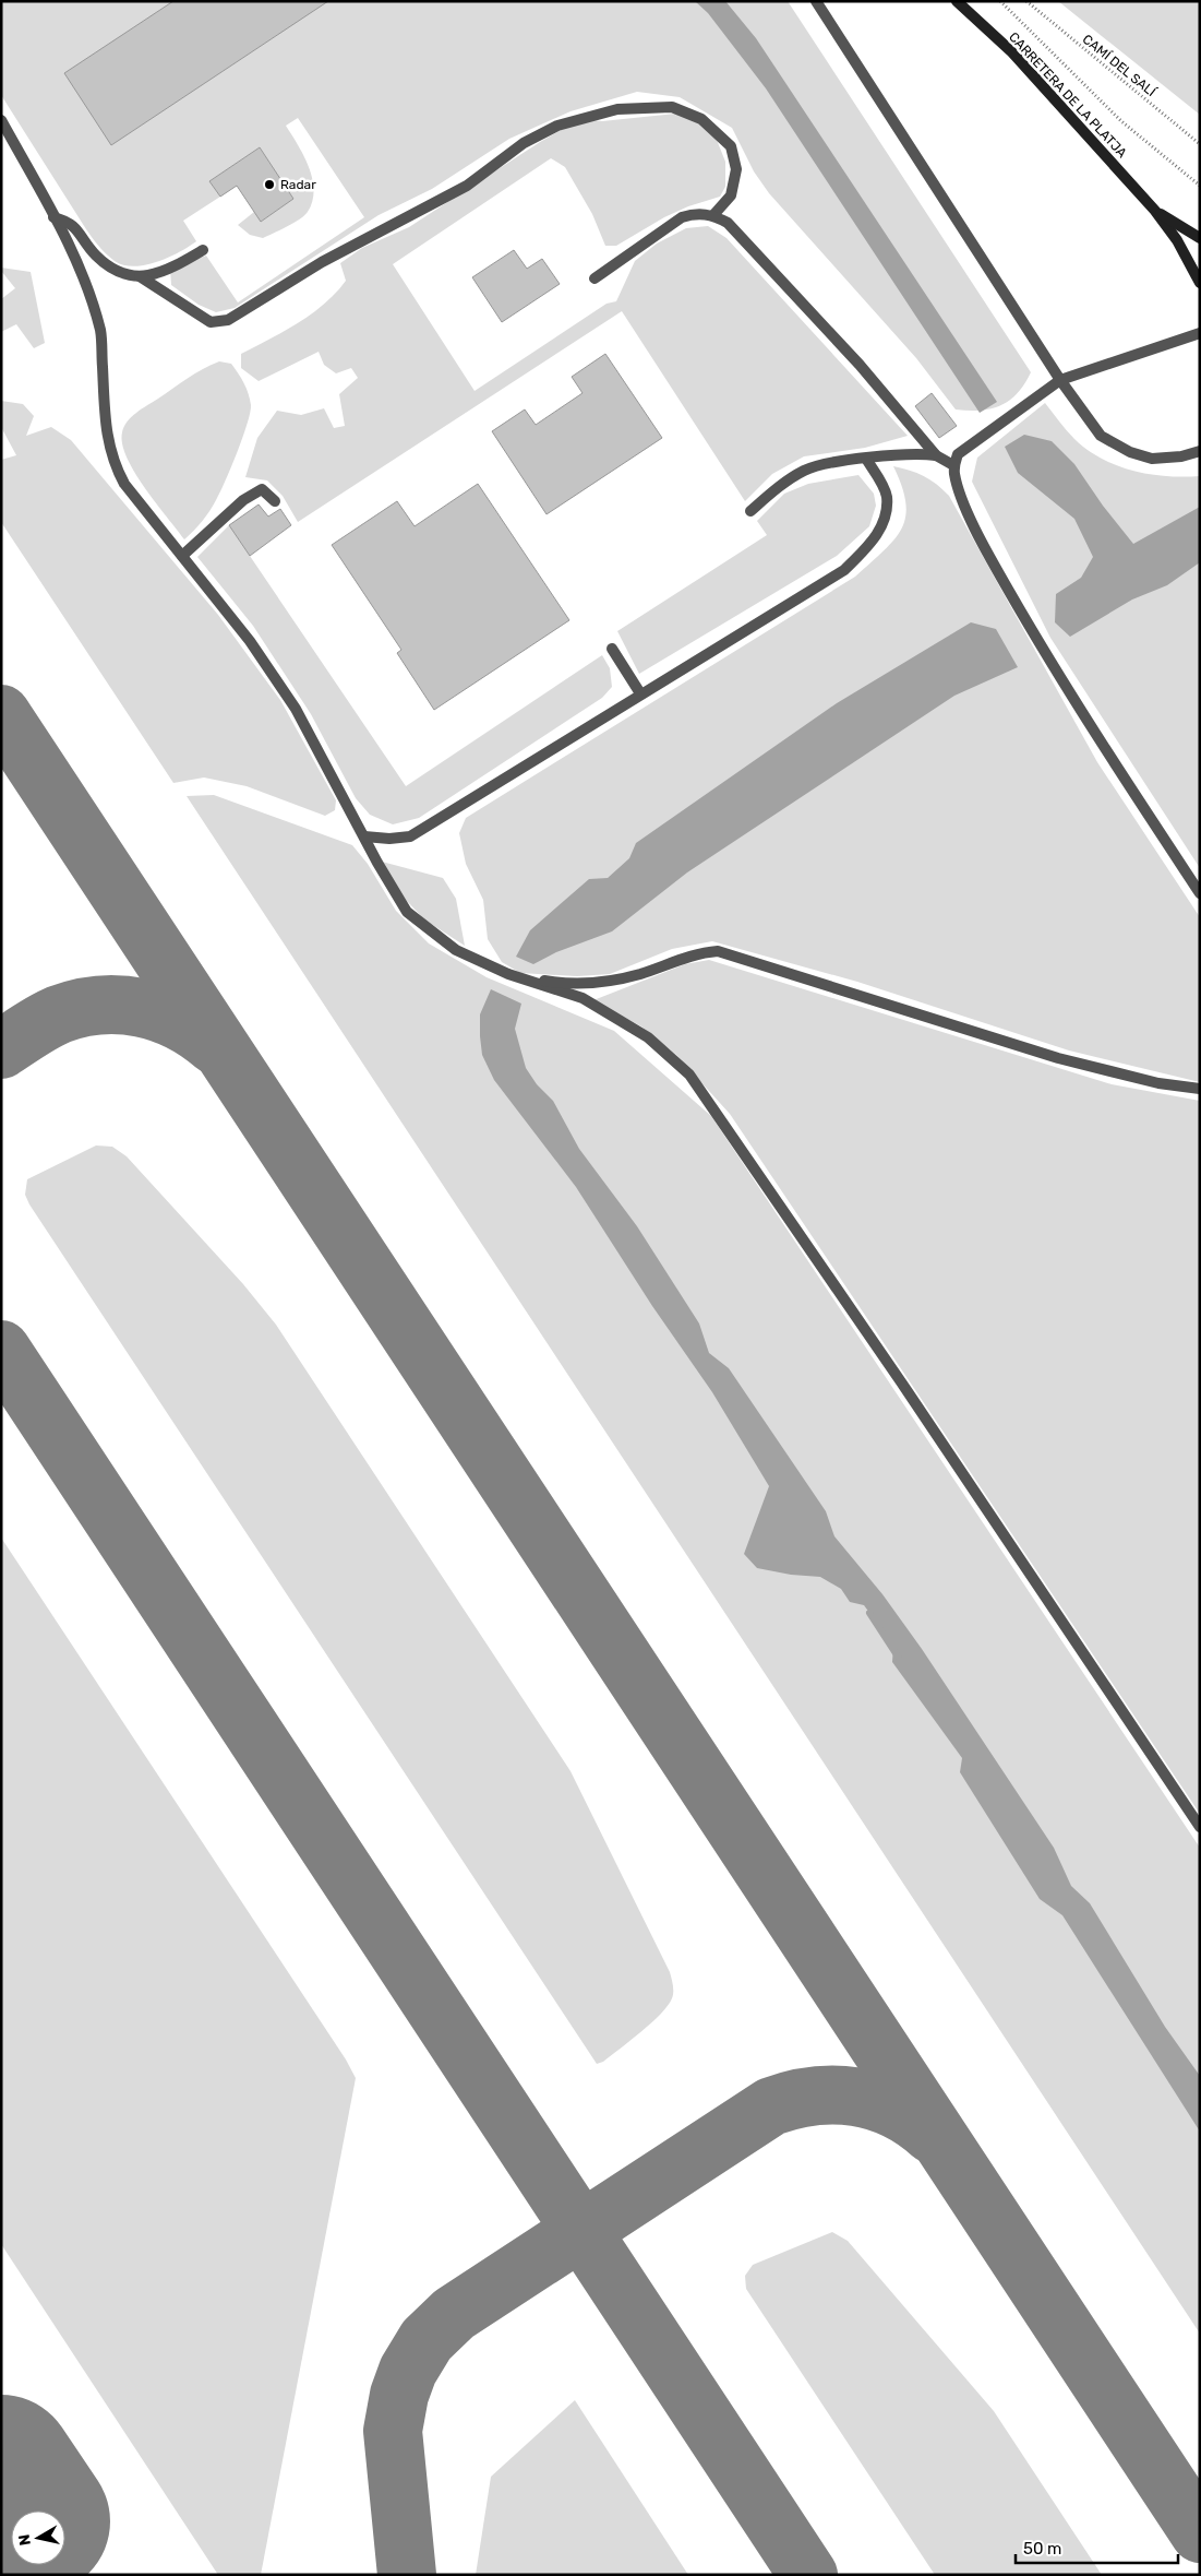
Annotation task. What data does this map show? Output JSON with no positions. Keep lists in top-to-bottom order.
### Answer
{
  "streets": {
    "street": ["CARRETERA DE LA PLATJA"],
    "path": ["CAMÍ DEL SALÍ"]
  },
  "places": ["Radar"],
  "scale_bar": "50 m",
  "north": "left"
}
